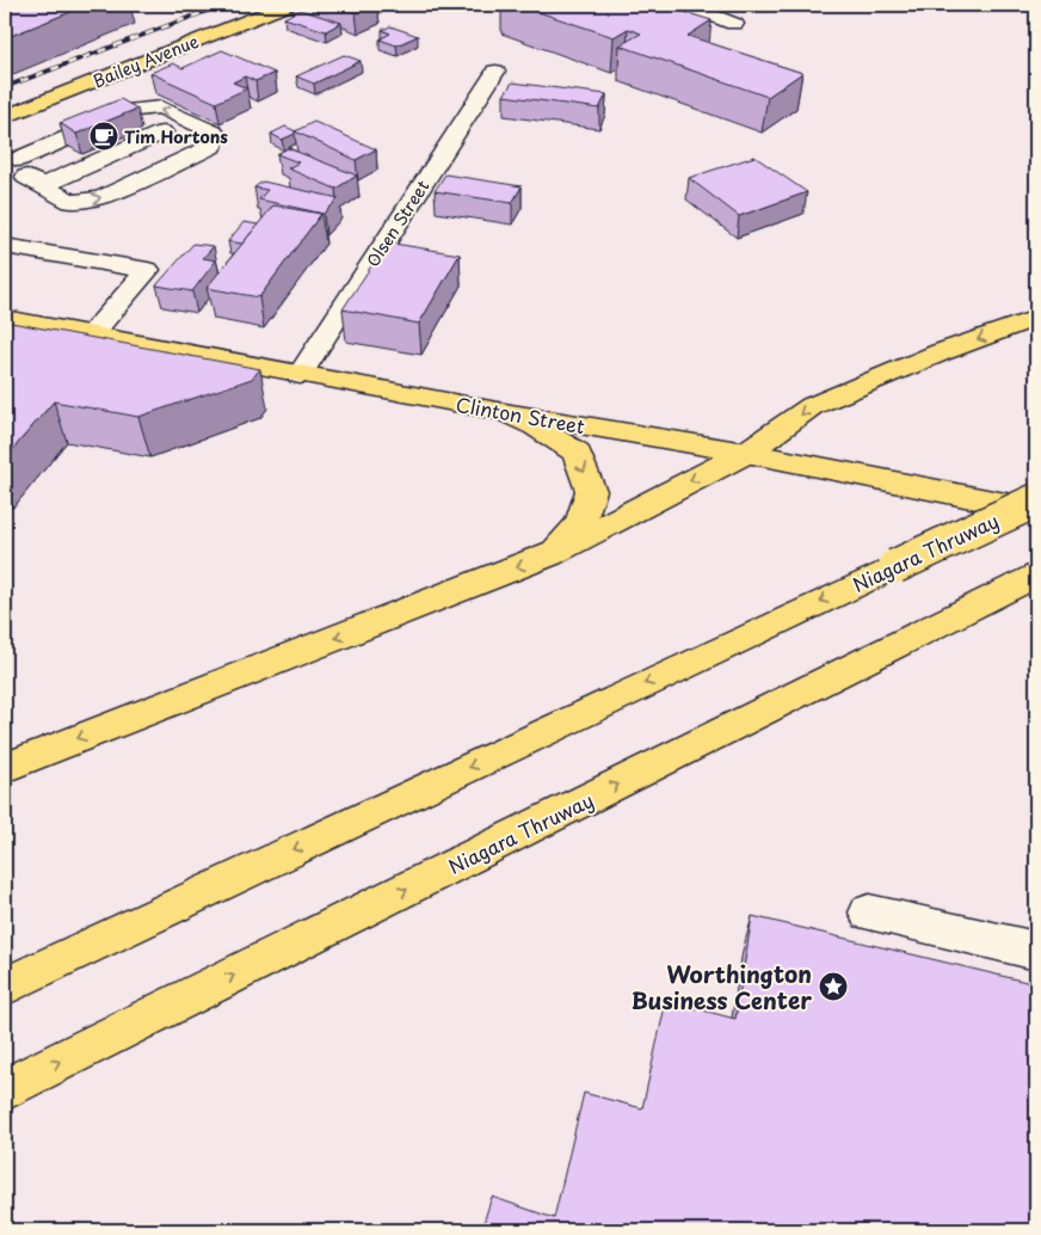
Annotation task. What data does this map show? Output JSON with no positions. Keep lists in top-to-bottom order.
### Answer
{
  "streets": {
    "main road": ["Bailey Avenue", "Clinton Street", "Niagara Thruway"],
    "street": ["Olsen Street"]
  },
  "crossings": [
    ["Olsen Street", "Clinton Street"]
  ],
  "places": {
    "cafe": ["Tim Hortons"],
    "place": ["Worthington Business Center"]
  }
}
